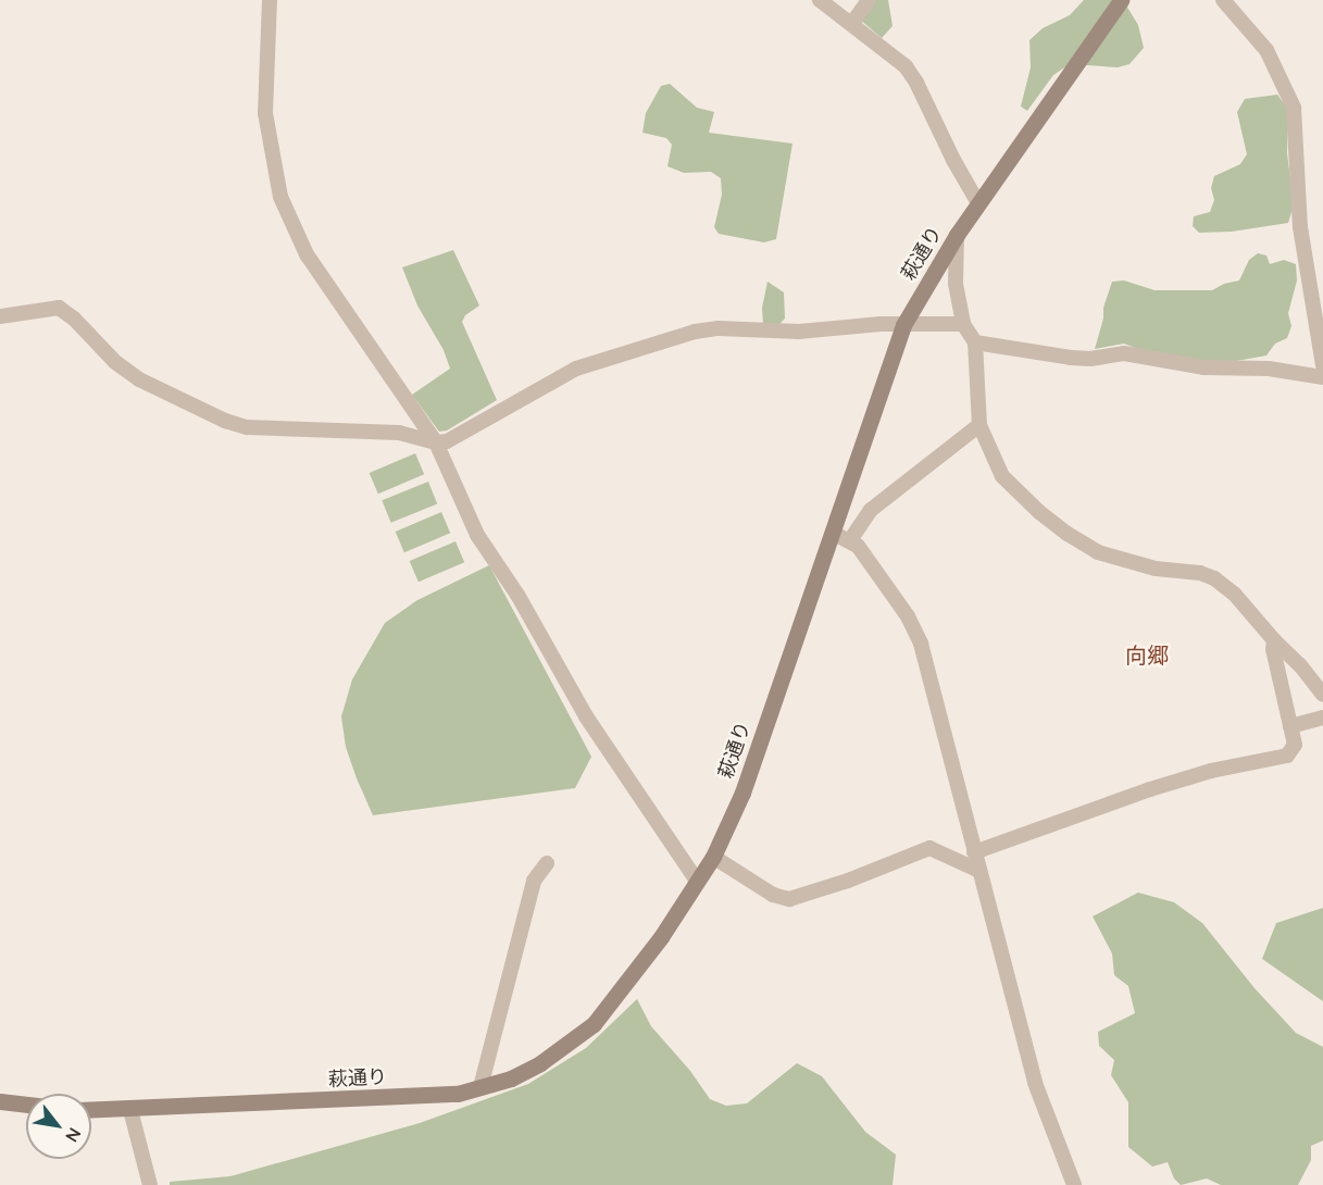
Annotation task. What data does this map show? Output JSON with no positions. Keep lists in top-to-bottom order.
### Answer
{
  "streets": {
    "street": ["萩通り"]
  },
  "districts": ["向郷"],
  "north": "bottom right"
}
